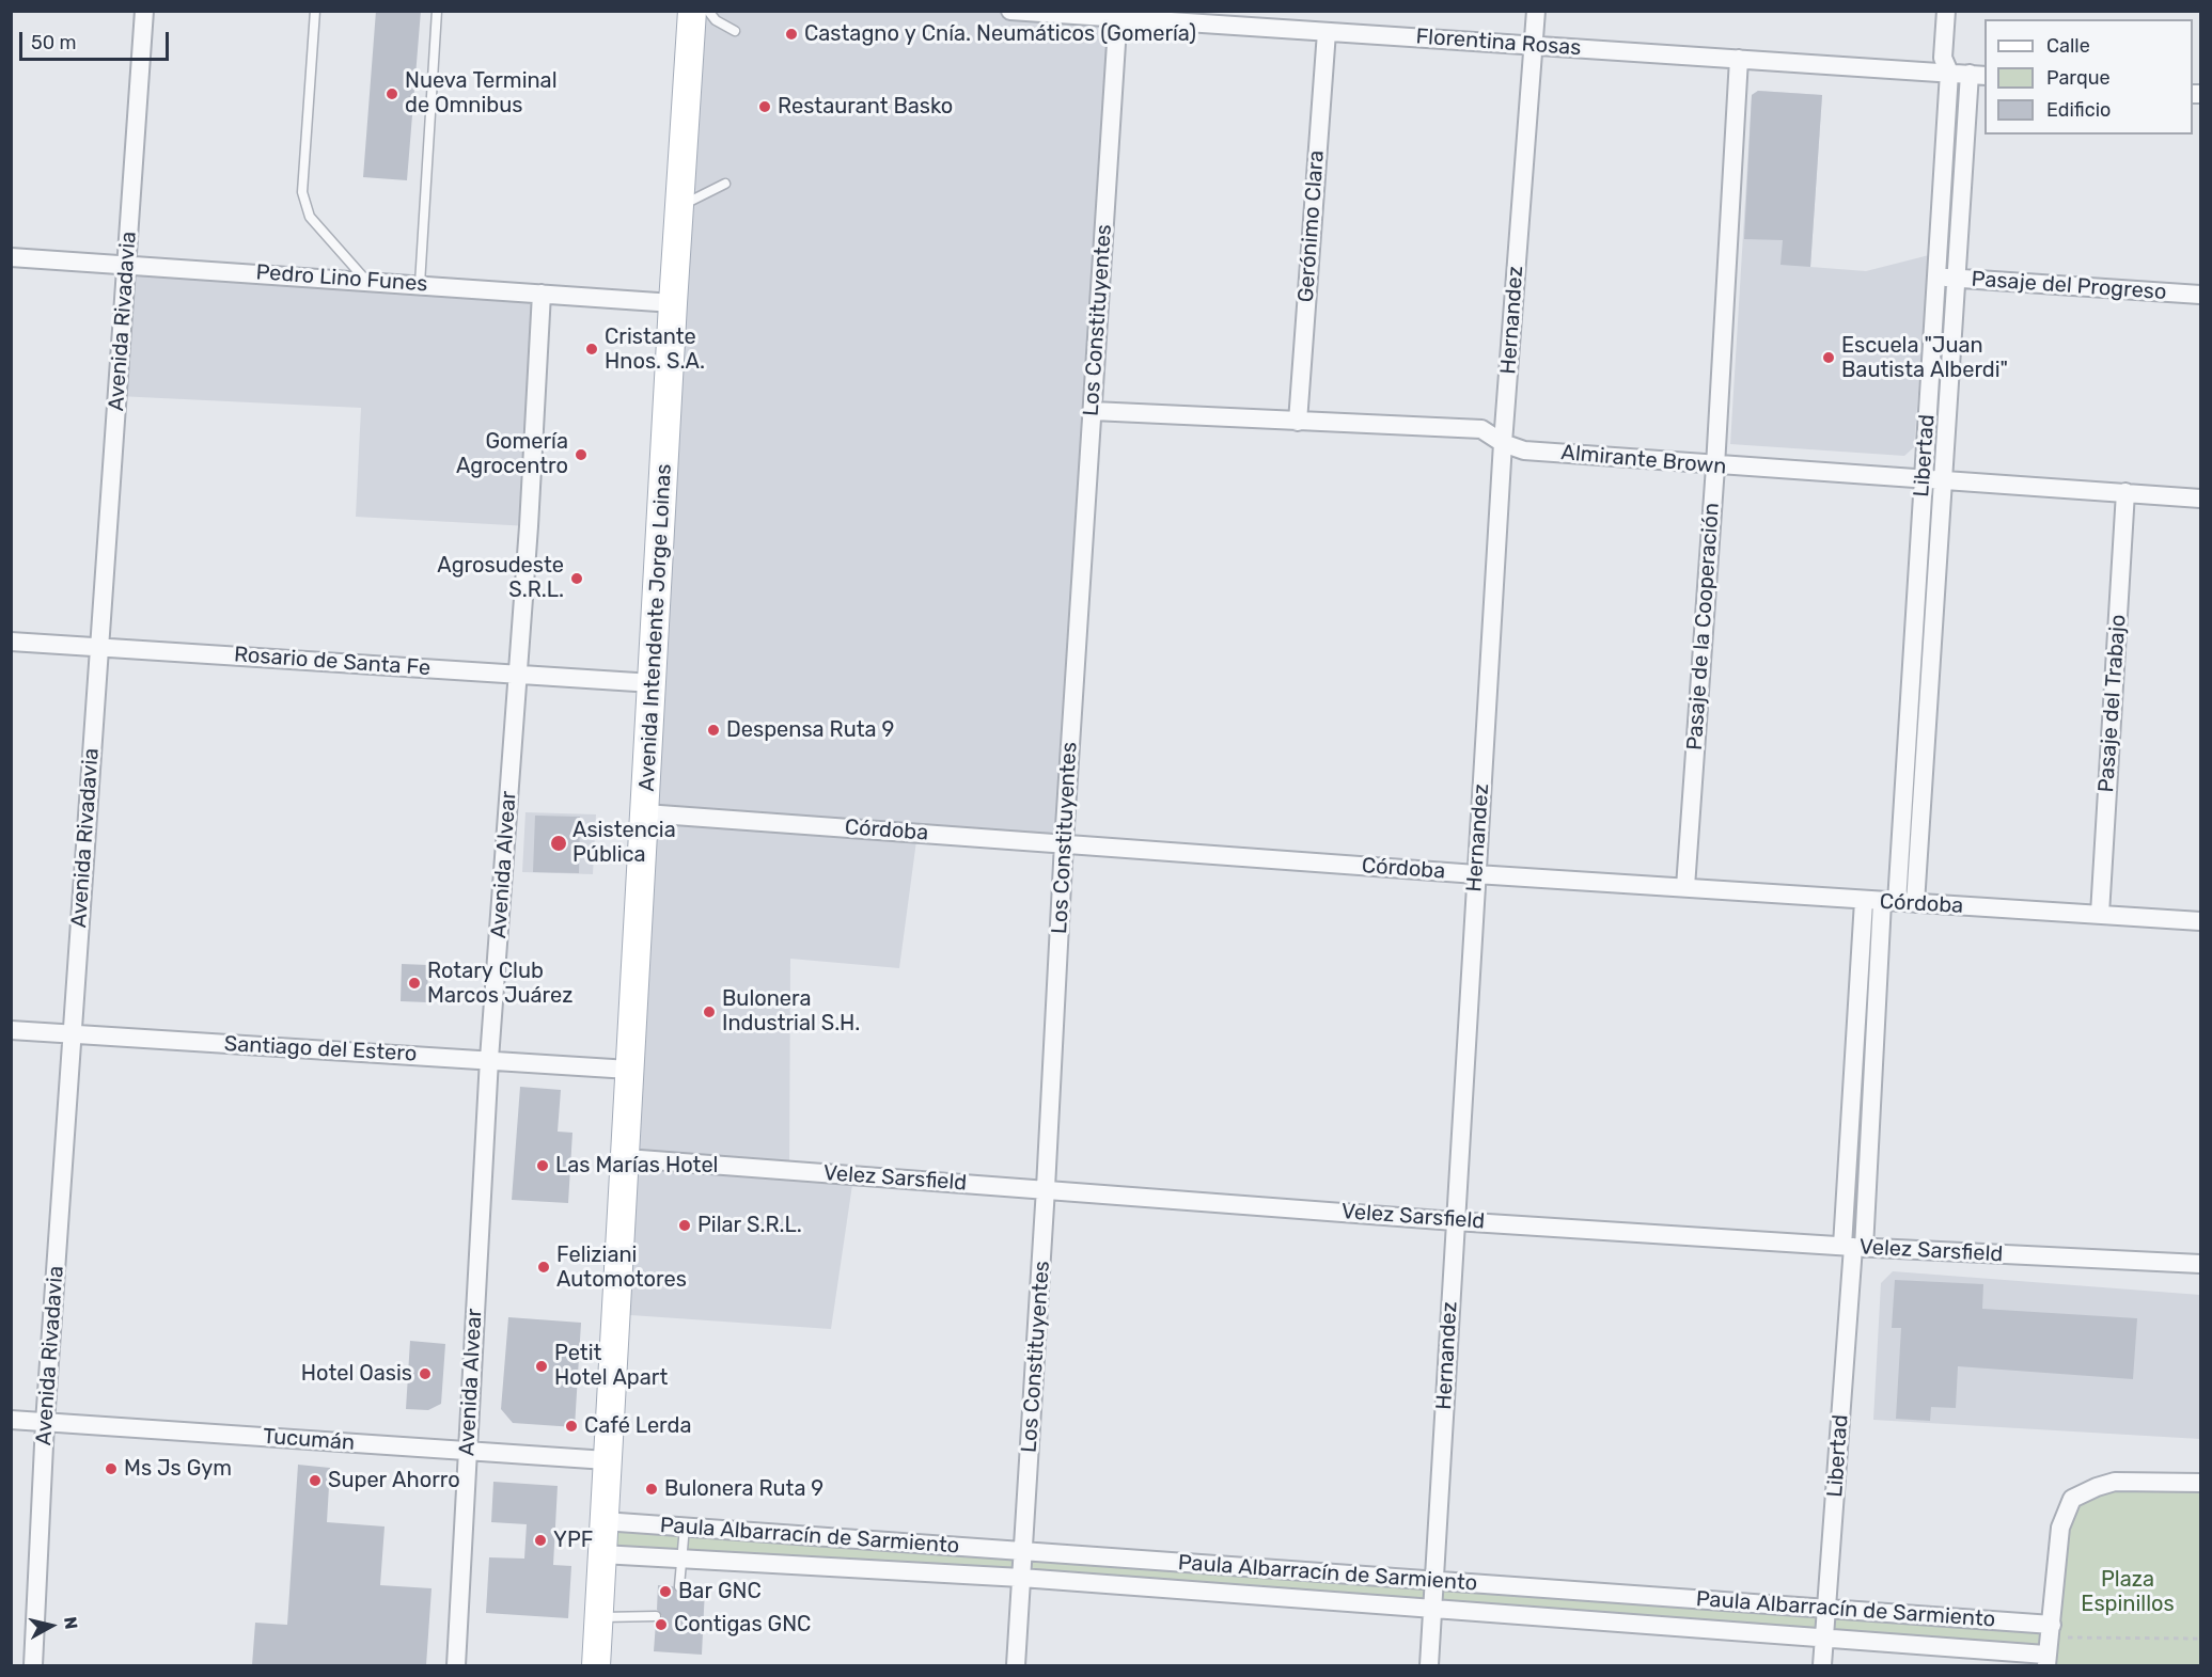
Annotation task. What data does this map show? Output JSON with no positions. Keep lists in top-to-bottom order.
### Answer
{
  "streets": {
    "main road": ["Avenida Intendente Jorge Loinas"],
    "street": [
      "Florentina Rosas",
      "Gerónimo Clara",
      "Pedro Lino Funes",
      "Pasaje del Progreso",
      "Los Constituyentes",
      "Hernandez",
      "Avenida Rivadavia",
      "Libertad",
      "Almirante Brown",
      "Pasaje de la Cooperación",
      "Rosario de Santa Fe",
      "Pasaje del Trabajo",
      "Córdoba",
      "Avenida Alvear",
      "Santiago del Estero",
      "Velez Sarsfield",
      "Tucumán",
      "Paula Albarracín de Sarmiento"
    ]
  },
  "crossings": [
    ["Florentina Rosas", "Gerónimo Clara"],
    ["Florentina Rosas", "Los Constituyentes"],
    ["Florentina Rosas", "Hernandez"],
    ["Florentina Rosas", "Libertad"],
    ["Florentina Rosas", "Pasaje de la Cooperación"],
    ["Gerónimo Clara", "Almirante Brown"],
    ["Pedro Lino Funes", "Avenida Rivadavia"],
    ["Pedro Lino Funes", "Avenida Intendente Jorge Loinas"],
    ["Pedro Lino Funes", "Avenida Alvear"],
    ["Pasaje del Progreso", "Libertad"],
    ["Los Constituyentes", "Almirante Brown"],
    ["Los Constituyentes", "Córdoba"],
    ["Los Constituyentes", "Velez Sarsfield"],
    ["Los Constituyentes", "Paula Albarracín de Sarmiento"],
    ["Hernandez", "Almirante Brown"],
    ["Hernandez", "Córdoba"],
    ["Hernandez", "Velez Sarsfield"],
    ["Hernandez", "Paula Albarracín de Sarmiento"],
    ["Avenida Rivadavia", "Rosario de Santa Fe"],
    ["Avenida Rivadavia", "Santiago del Estero"],
    ["Avenida Rivadavia", "Tucumán"],
    ["Libertad", "Almirante Brown"],
    ["Libertad", "Córdoba"],
    ["Libertad", "Velez Sarsfield"],
    ["Libertad", "Paula Albarracín de Sarmiento"],
    ["Almirante Brown", "Pasaje de la Cooperación"],
    ["Almirante Brown", "Pasaje del Trabajo"],
    ["Pasaje de la Cooperación", "Córdoba"],
    ["Avenida Intendente Jorge Loinas", "Rosario de Santa Fe"],
    ["Avenida Intendente Jorge Loinas", "Córdoba"],
    ["Avenida Intendente Jorge Loinas", "Santiago del Estero"],
    ["Avenida Intendente Jorge Loinas", "Velez Sarsfield"],
    ["Avenida Intendente Jorge Loinas", "Tucumán"],
    ["Avenida Intendente Jorge Loinas", "Paula Albarracín de Sarmiento"],
    ["Rosario de Santa Fe", "Avenida Alvear"],
    ["Pasaje del Trabajo", "Córdoba"],
    ["Avenida Alvear", "Santiago del Estero"],
    ["Avenida Alvear", "Tucumán"]
  ],
  "parks": ["Plaza Espinillos"],
  "places": [
    "Castagno y Cnía. Neumáticos (Gomería)",
    "Nueva Terminal de Omnibus",
    "Restaurant Basko",
    "Cristante Hnos. S.A.",
    "Escuela \"Juan Bautista Alberdi\"",
    "Gomería Agrocentro",
    "Agrosudeste S.R.L.",
    "Despensa Ruta 9",
    "Asistencia Pública",
    "Rotary Club Marcos Juárez",
    "Bulonera Industrial S.H.",
    "Las Marías Hotel",
    "Pilar S.R.L.",
    "Feliziani Automotores",
    "Petit Hotel Apart",
    "Hotel Oasis",
    "Café Lerda",
    "Ms Js Gym",
    "Super Ahorro",
    "Bulonera Ruta 9",
    "YPF",
    "Bar GNC",
    "Contigas GNC"
  ],
  "legend": ["Calle", "Parque", "Edificio"],
  "scale_bar": "50 m",
  "north": "right"
}
